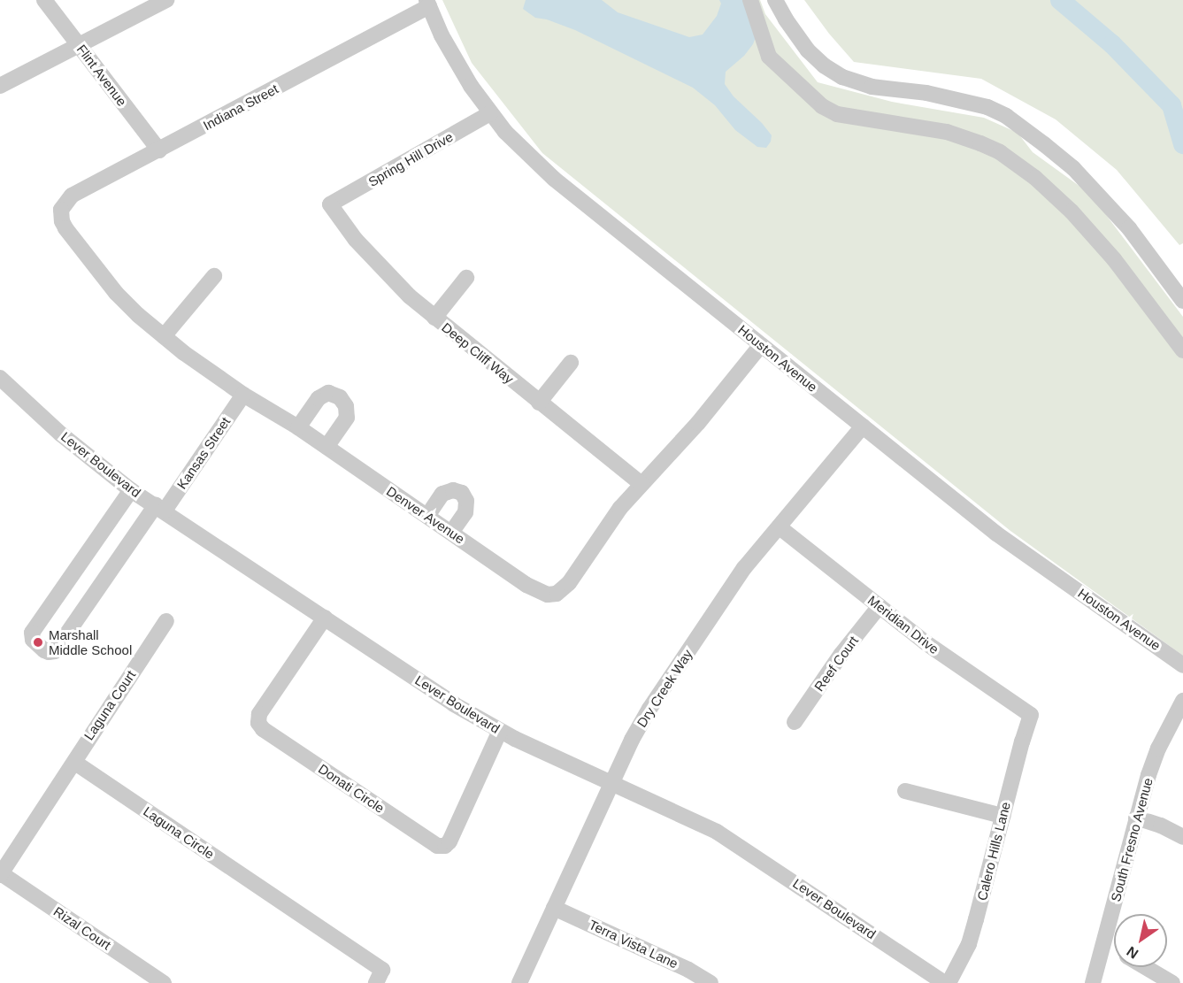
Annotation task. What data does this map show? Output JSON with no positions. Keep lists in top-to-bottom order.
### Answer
{
  "streets": {
    "street": [
      "Flint Avenue",
      "Indiana Street",
      "Spring Hill Drive",
      "Deep Cliff Way",
      "Houston Avenue",
      "Kansas Street",
      "Lever Boulevard",
      "Denver Avenue",
      "Meridian Drive",
      "Reef Court",
      "Dry Creek Way",
      "Laguna Court",
      "Donati Circle",
      "Laguna Circle",
      "South Fresno Avenue",
      "Calero Hills Lane",
      "Rizal Court",
      "Terra Vista Lane"
    ]
  },
  "crossings": [
    ["Flint Avenue", "Indiana Street"],
    ["Indiana Street", "Houston Avenue"],
    ["Indiana Street", "Denver Avenue"],
    ["Spring Hill Drive", "Deep Cliff Way"],
    ["Spring Hill Drive", "Houston Avenue"],
    ["Deep Cliff Way", "Denver Avenue"],
    ["Houston Avenue", "Denver Avenue"],
    ["Houston Avenue", "Dry Creek Way"],
    ["Kansas Street", "Lever Boulevard"],
    ["Kansas Street", "Denver Avenue"],
    ["Lever Boulevard", "Dry Creek Way"],
    ["Lever Boulevard", "Donati Circle"],
    ["Meridian Drive", "Reef Court"],
    ["Meridian Drive", "Dry Creek Way"],
    ["Meridian Drive", "Calero Hills Lane"],
    ["Dry Creek Way", "Terra Vista Lane"],
    ["Laguna Court", "Laguna Circle"]
  ],
  "places": ["Marshall Middle School"],
  "north": "bottom left"
}
